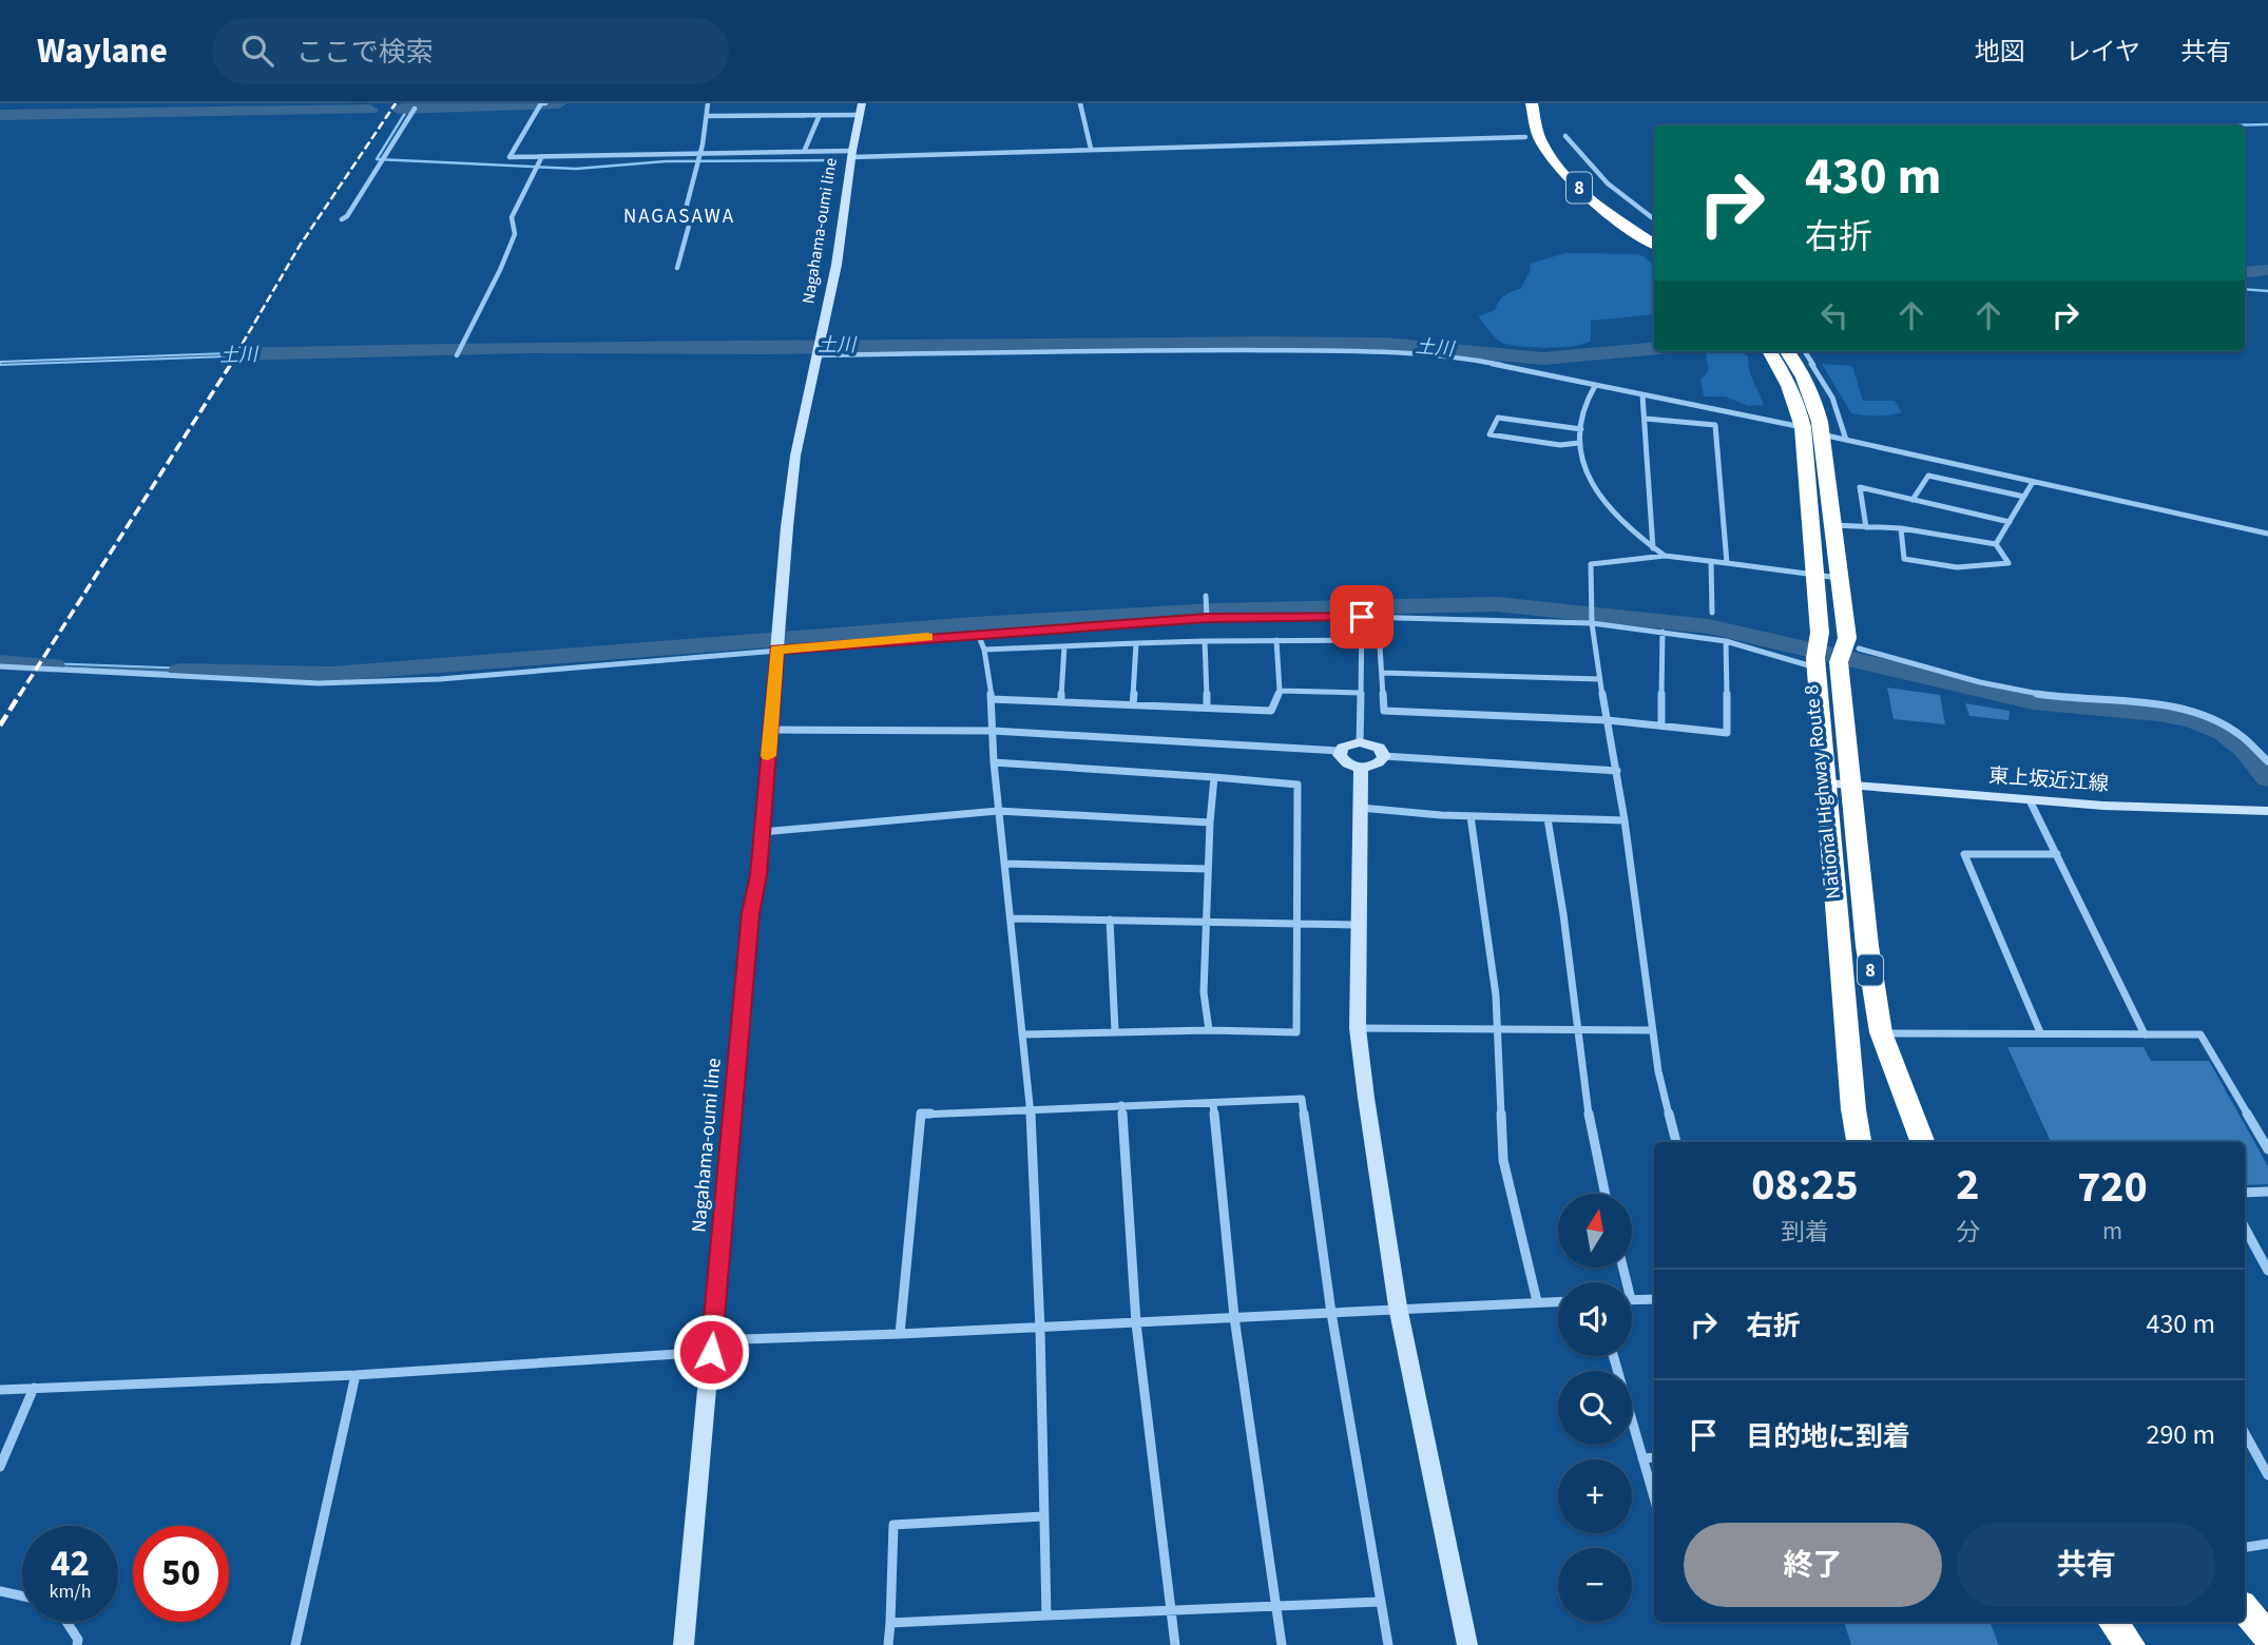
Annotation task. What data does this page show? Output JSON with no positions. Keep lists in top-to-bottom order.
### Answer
{
  "streets": {
    "highway": ["8", "National Highway Route 8"],
    "main road": ["Nagahama-oumi line", "東上坂近江線"]
  },
  "crossings": [
    ["東上坂近江線", "National Highway Route 8"]
  ],
  "districts": ["NAGASAWA"],
  "water": ["土川"],
  "north": "top",
  "page": {
    "header": "Waylane",
    "search": "ここで検索",
    "nav": ["地図", "レイヤ", "共有"],
    "turn": ["430 m", "右折"],
    "eta": [
      "08:25",
      "到着",
      "2",
      "分",
      "720",
      "m"
    ],
    "map_buttons": ["+", "−"],
    "list": [
      {
        "name": "右折",
        "value": "430 m"
      },
      {
        "name": "目的地に到着",
        "value": "290 m"
      }
    ],
    "buttons": ["終了", "共有"],
    "speed": "42 km/h",
    "limit": "50"
  }
}
